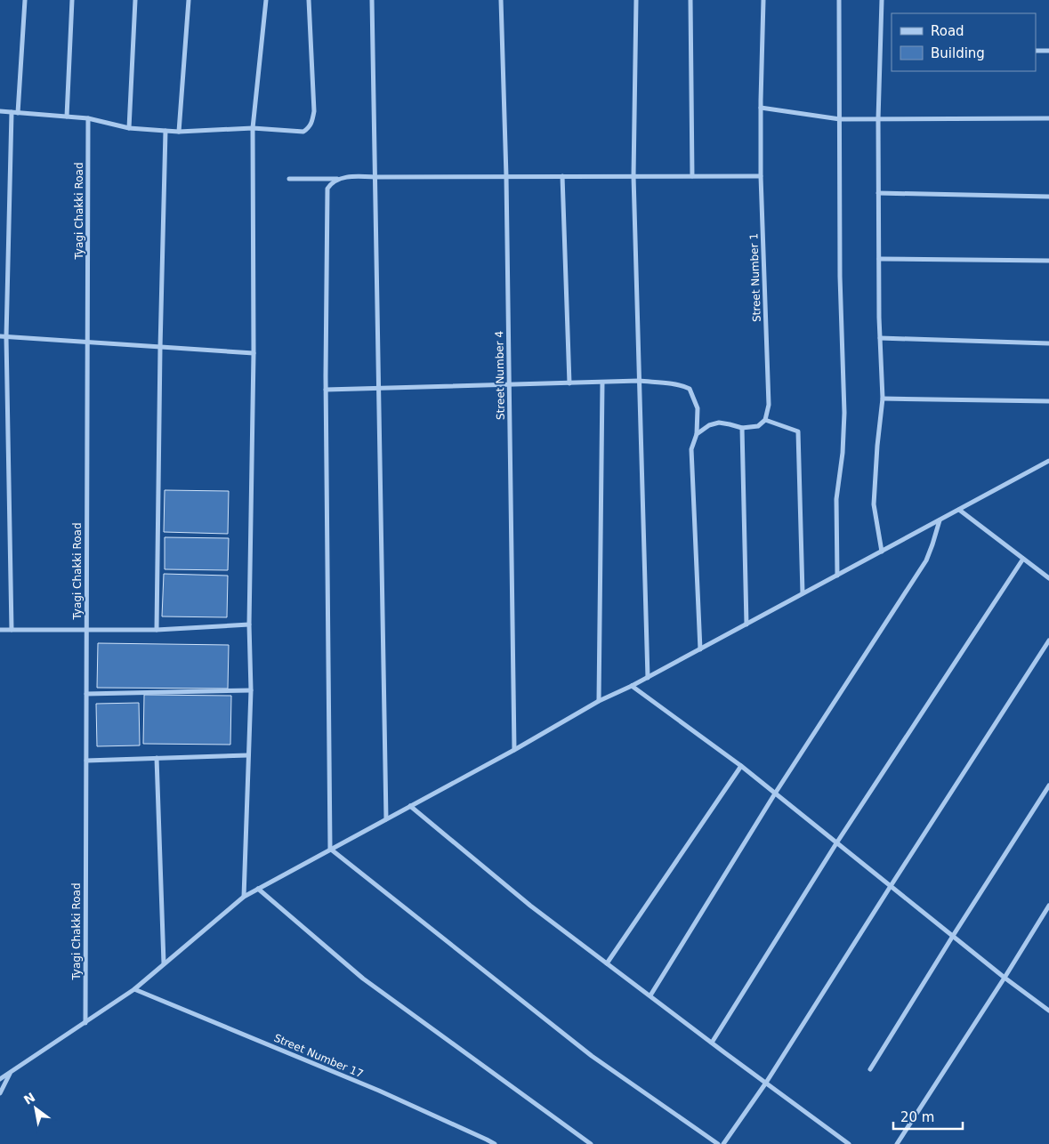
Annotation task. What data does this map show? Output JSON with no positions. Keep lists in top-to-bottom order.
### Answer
{
  "streets": {
    "street": [
      "Tyagi Chakki Road",
      "Street Number 1",
      "Street Number 4",
      "Street Number 17"
    ]
  },
  "legend": ["Road", "Building"],
  "scale_bar": "20 m",
  "north": "top left"
}
